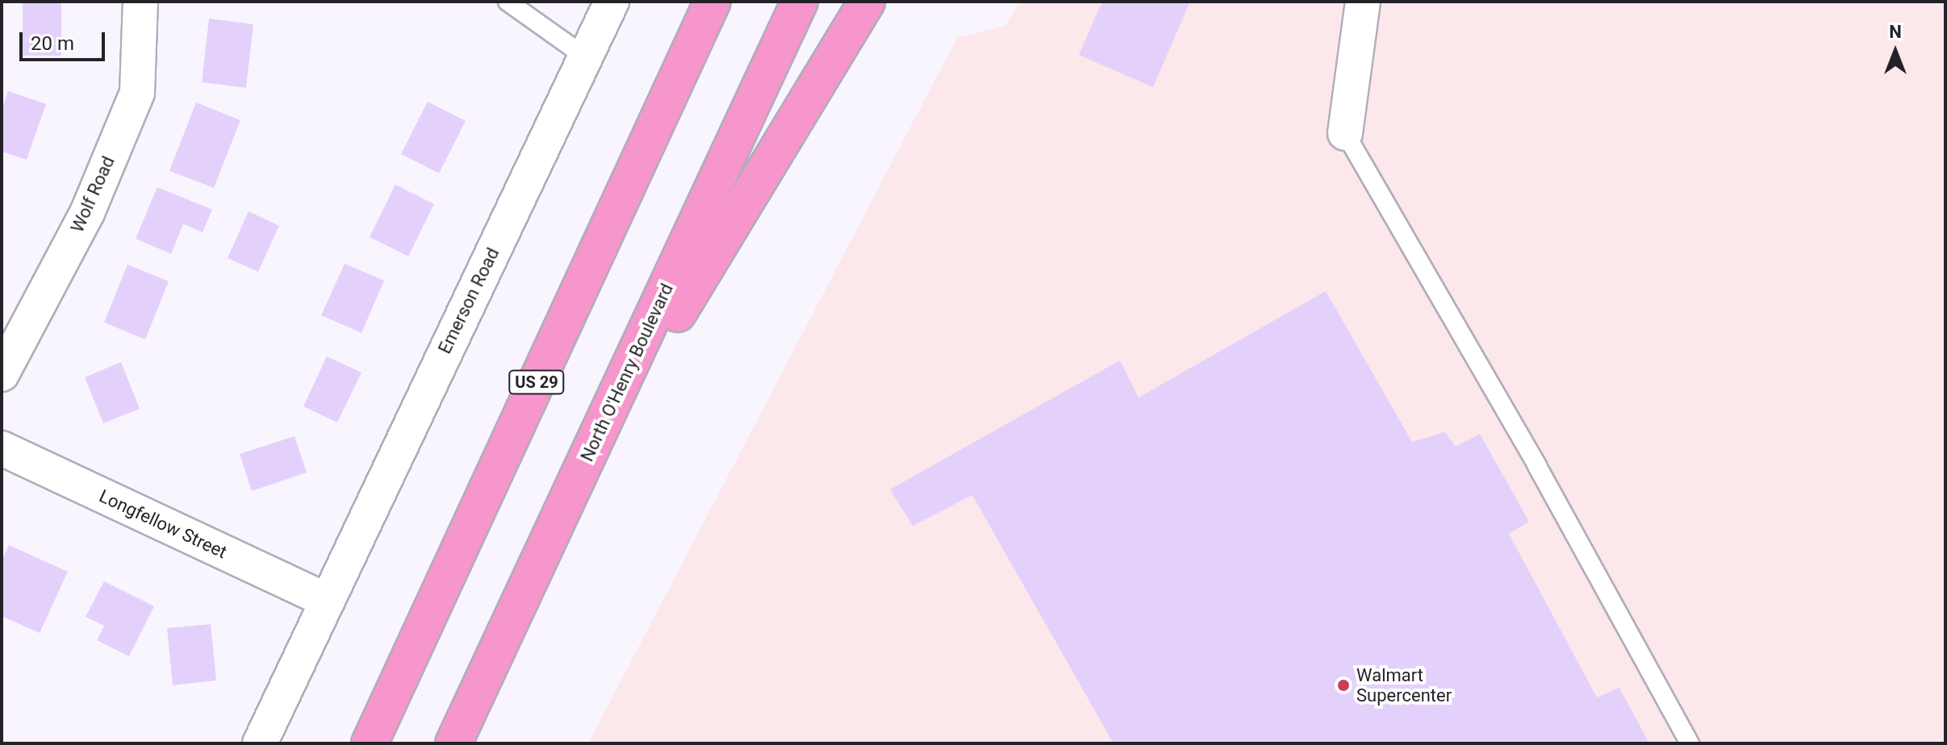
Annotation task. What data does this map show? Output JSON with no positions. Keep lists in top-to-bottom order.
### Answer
{
  "streets": {
    "highway": ["North O'Henry Boulevard", "US 29"],
    "street": ["Wolf Road", "Emerson Road", "Longfellow Street"]
  },
  "crossings": [
    ["Emerson Road", "Longfellow Street"]
  ],
  "places": ["Walmart Supercenter"],
  "scale_bar": "20 m",
  "north": "top"
}
